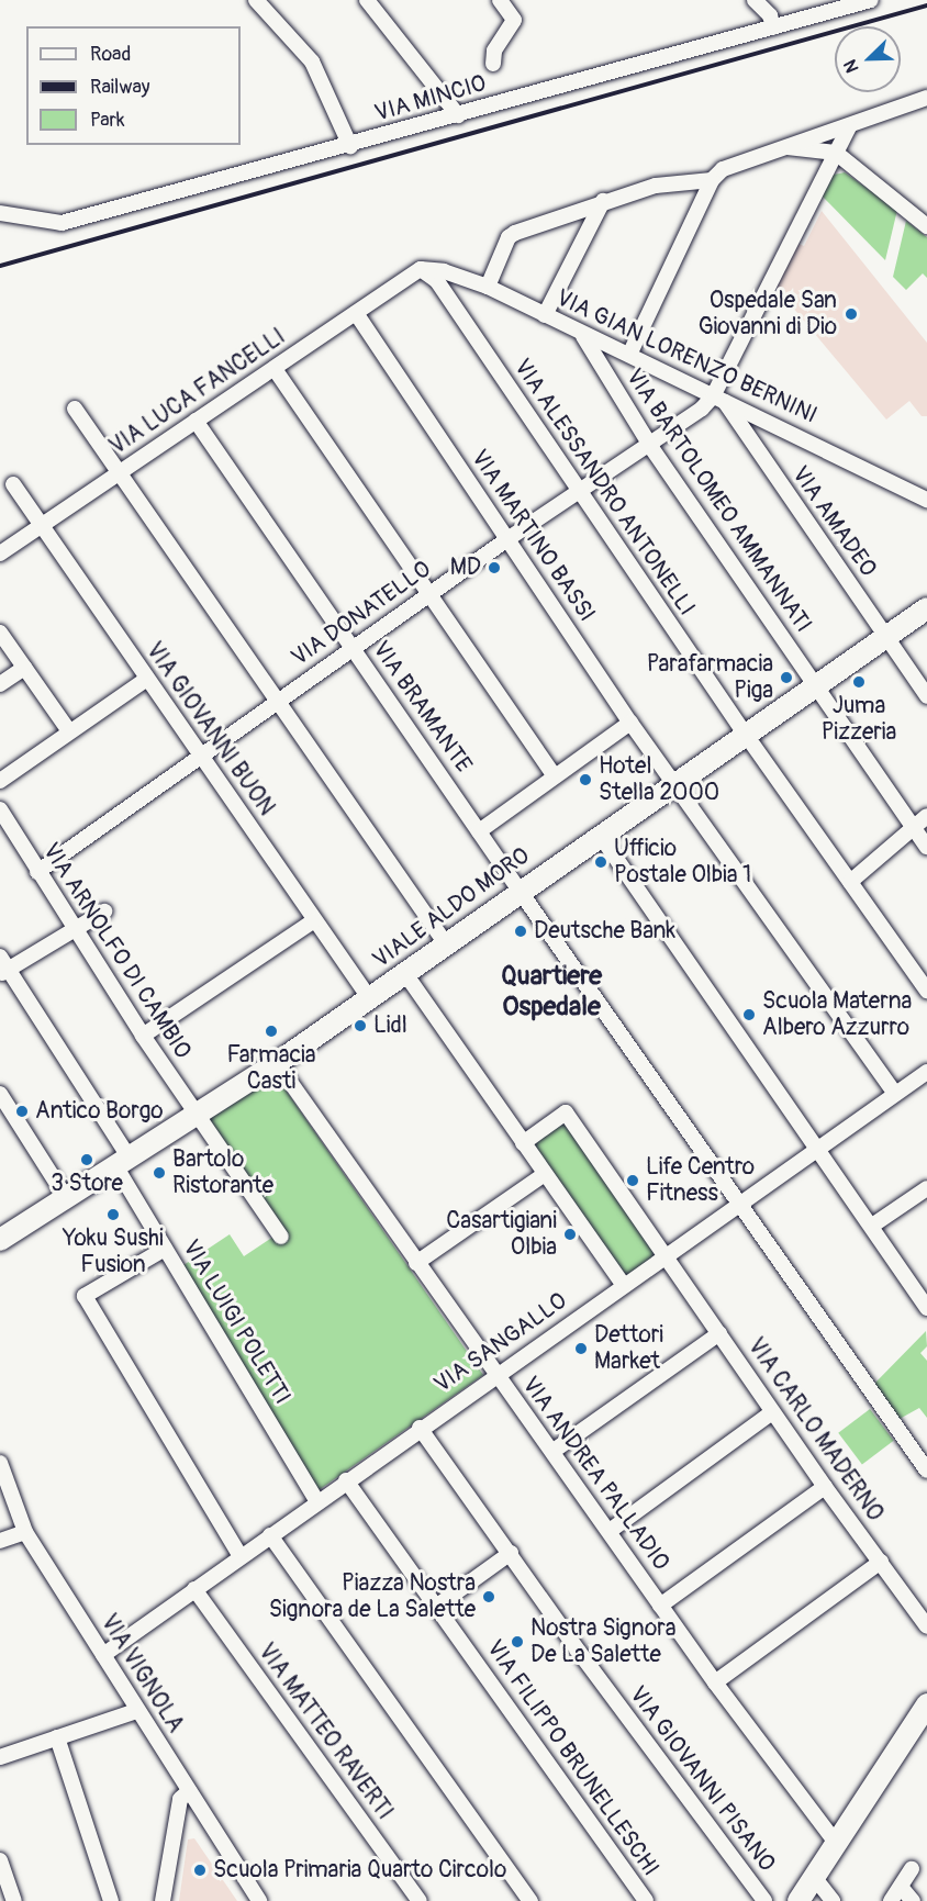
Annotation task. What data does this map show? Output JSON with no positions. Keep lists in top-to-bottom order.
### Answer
{
  "streets": {
    "main road": ["VIALE ALDO MORO"],
    "street": [
      "VIA MINCIO",
      "VIA GIAN LORENZO BERNINI",
      "VIA LUCA FANCELLI",
      "VIA ALESSANDRO ANTONELLI",
      "VIA BARTOLOMEO AMMANNATI",
      "VIA AMADEO",
      "VIA MARTINO BASSI",
      "VIA DONATELLO",
      "VIA BRAMANTE",
      "VIA GIOVANNI BUON",
      "VIA ARNOLFO DI CAMBIO",
      "VIA LUIGI POLETTI",
      "VIA SANGALLO",
      "VIA CARLO MADERNO",
      "VIA ANDREA PALLADIO",
      "VIA VIGNOLA",
      "VIA MATTEO RAVERTI",
      "VIA FILIPPO BRUNELLESCHI",
      "VIA GIOVANNI PISANO"
    ]
  },
  "crossings": [
    ["VIA GIAN LORENZO BERNINI", "VIA LUCA FANCELLI"],
    ["VIA GIAN LORENZO BERNINI", "VIA ALESSANDRO ANTONELLI"],
    ["VIA GIAN LORENZO BERNINI", "VIA BARTOLOMEO AMMANNATI"],
    ["VIA GIAN LORENZO BERNINI", "VIA AMADEO"],
    ["VIA GIAN LORENZO BERNINI", "VIA DONATELLO"],
    ["VIA LUCA FANCELLI", "VIA ALESSANDRO ANTONELLI"],
    ["VIA LUCA FANCELLI", "VIA MARTINO BASSI"],
    ["VIA LUCA FANCELLI", "VIA BRAMANTE"],
    ["VIA LUCA FANCELLI", "VIA GIOVANNI BUON"],
    ["VIA ALESSANDRO ANTONELLI", "VIA DONATELLO"],
    ["VIA ALESSANDRO ANTONELLI", "VIALE ALDO MORO"],
    ["VIA BARTOLOMEO AMMANNATI", "VIA DONATELLO"],
    ["VIA BARTOLOMEO AMMANNATI", "VIALE ALDO MORO"],
    ["VIA AMADEO", "VIA DONATELLO"],
    ["VIA AMADEO", "VIALE ALDO MORO"],
    ["VIA MARTINO BASSI", "VIA DONATELLO"],
    ["VIA MARTINO BASSI", "VIALE ALDO MORO"],
    ["VIA MARTINO BASSI", "VIA SANGALLO"],
    ["VIA DONATELLO", "VIA BRAMANTE"],
    ["VIA DONATELLO", "VIA GIOVANNI BUON"],
    ["VIA DONATELLO", "VIA ARNOLFO DI CAMBIO"],
    ["VIA BRAMANTE", "VIALE ALDO MORO"],
    ["VIA BRAMANTE", "VIA SANGALLO"],
    ["VIA GIOVANNI BUON", "VIALE ALDO MORO"],
    ["VIALE ALDO MORO", "VIA ARNOLFO DI CAMBIO"],
    ["VIALE ALDO MORO", "VIA LUIGI POLETTI"],
    ["VIALE ALDO MORO", "VIA ANDREA PALLADIO"],
    ["VIA LUIGI POLETTI", "VIA SANGALLO"],
    ["VIA SANGALLO", "VIA CARLO MADERNO"],
    ["VIA SANGALLO", "VIA ANDREA PALLADIO"],
    ["VIA SANGALLO", "VIA VIGNOLA"],
    ["VIA SANGALLO", "VIA MATTEO RAVERTI"],
    ["VIA SANGALLO", "VIA FILIPPO BRUNELLESCHI"],
    ["VIA SANGALLO", "VIA GIOVANNI PISANO"]
  ],
  "districts": ["Quartiere Ospedale"],
  "places": [
    "Ospedale San Giovanni di Dio",
    "MD",
    "Parafarmacia Piga",
    "Juma Pizzeria",
    "Hotel Stella 2000",
    "Ufficio Postale Olbia 1",
    "Deutsche Bank",
    "Scuola Materna Albero Azzurro",
    "Lidl",
    "Farmacia Casti",
    "Antico Borgo",
    "3 Store",
    "Bartolo Ristorante",
    "Life Centro Fitness",
    "Yoku Sushi Fusion",
    "Casartigiani Olbia",
    "Dettori Market",
    "Piazza Nostra Signora de La Salette",
    "Nostra Signora De La Salette",
    "Scuola Primaria Quarto Circolo"
  ],
  "legend": ["Road", "Railway", "Park"],
  "north": "bottom left"
}
